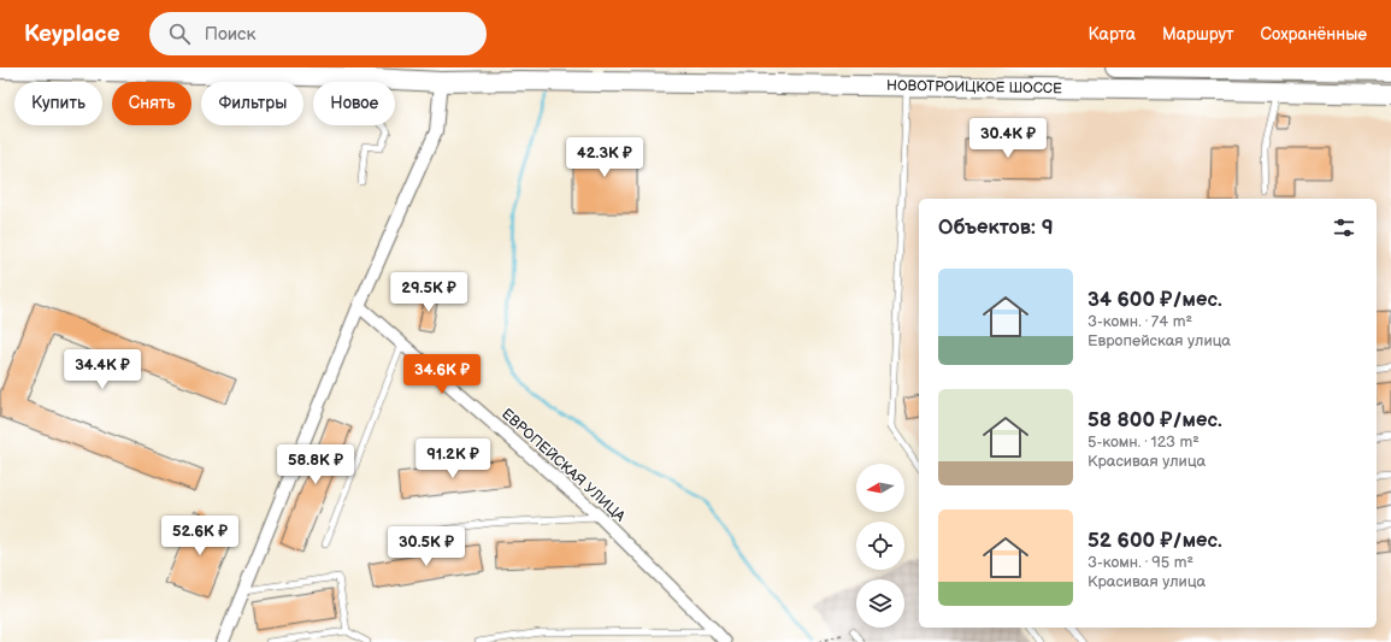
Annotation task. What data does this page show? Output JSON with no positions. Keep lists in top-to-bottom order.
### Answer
{
  "streets": {
    "main road": ["НОВОТРОИЦКОЕ ШОССЕ"],
    "street": ["ЕВРОПЕЙСКАЯ УЛИЦА"]
  },
  "north": "left",
  "page": {
    "header": "Keyplace",
    "search": "Поиск",
    "nav": ["Карта", "Маршрут", "Сохранённые"],
    "chip": [
      "Купить",
      "Снять",
      "Фильтры",
      "Новое"
    ],
    "price": [
      "30.4K ₽",
      "42.3K ₽",
      "29.5K ₽",
      "34.4K ₽",
      "34.6K ₽",
      "91.2K ₽",
      "58.8K ₽",
      "52.6K ₽",
      "30.5K ₽"
    ],
    "heading": "Объектов: 9",
    "list": [
      {
        "name": "34 600 ₽/мес.",
        "note": "3-комн. · 74 m² · Европейская улица"
      },
      {
        "name": "58 800 ₽/мес.",
        "note": "5-комн. · 123 m² · Красивая улица"
      },
      {
        "name": "52 600 ₽/мес.",
        "note": "3-комн. · 95 m² · Красивая улица"
      }
    ]
  }
}
